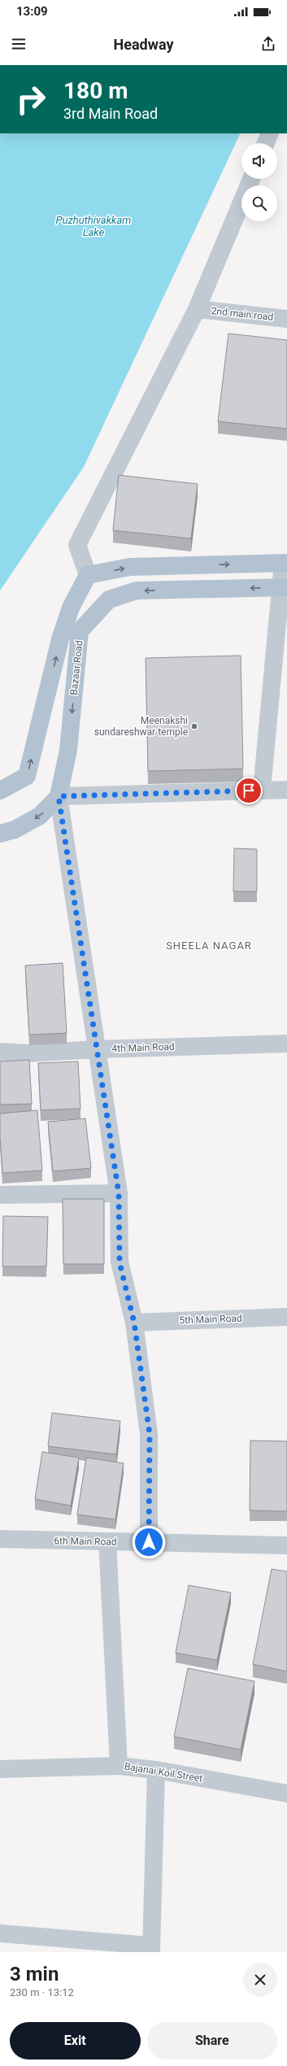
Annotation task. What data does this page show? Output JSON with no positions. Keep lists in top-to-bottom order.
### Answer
{
  "streets": {
    "main road": ["Bazaar Road"],
    "street": [
      "2nd main road",
      "4th Main Road",
      "5th Main Road",
      "6th Main Road",
      "Bajanai Koil Street"
    ]
  },
  "districts": ["SHEELA NAGAR"],
  "water": ["Puzhuthivakkam Lake"],
  "places": ["Meenakshi sundareshwar temple"],
  "page": {
    "status": "13:09",
    "header": "Headway",
    "turn": ["180 m", "3rd Main Road"],
    "heading": ["3 min", "230 m · 13:12"],
    "buttons": ["Exit", "Share"]
  }
}
